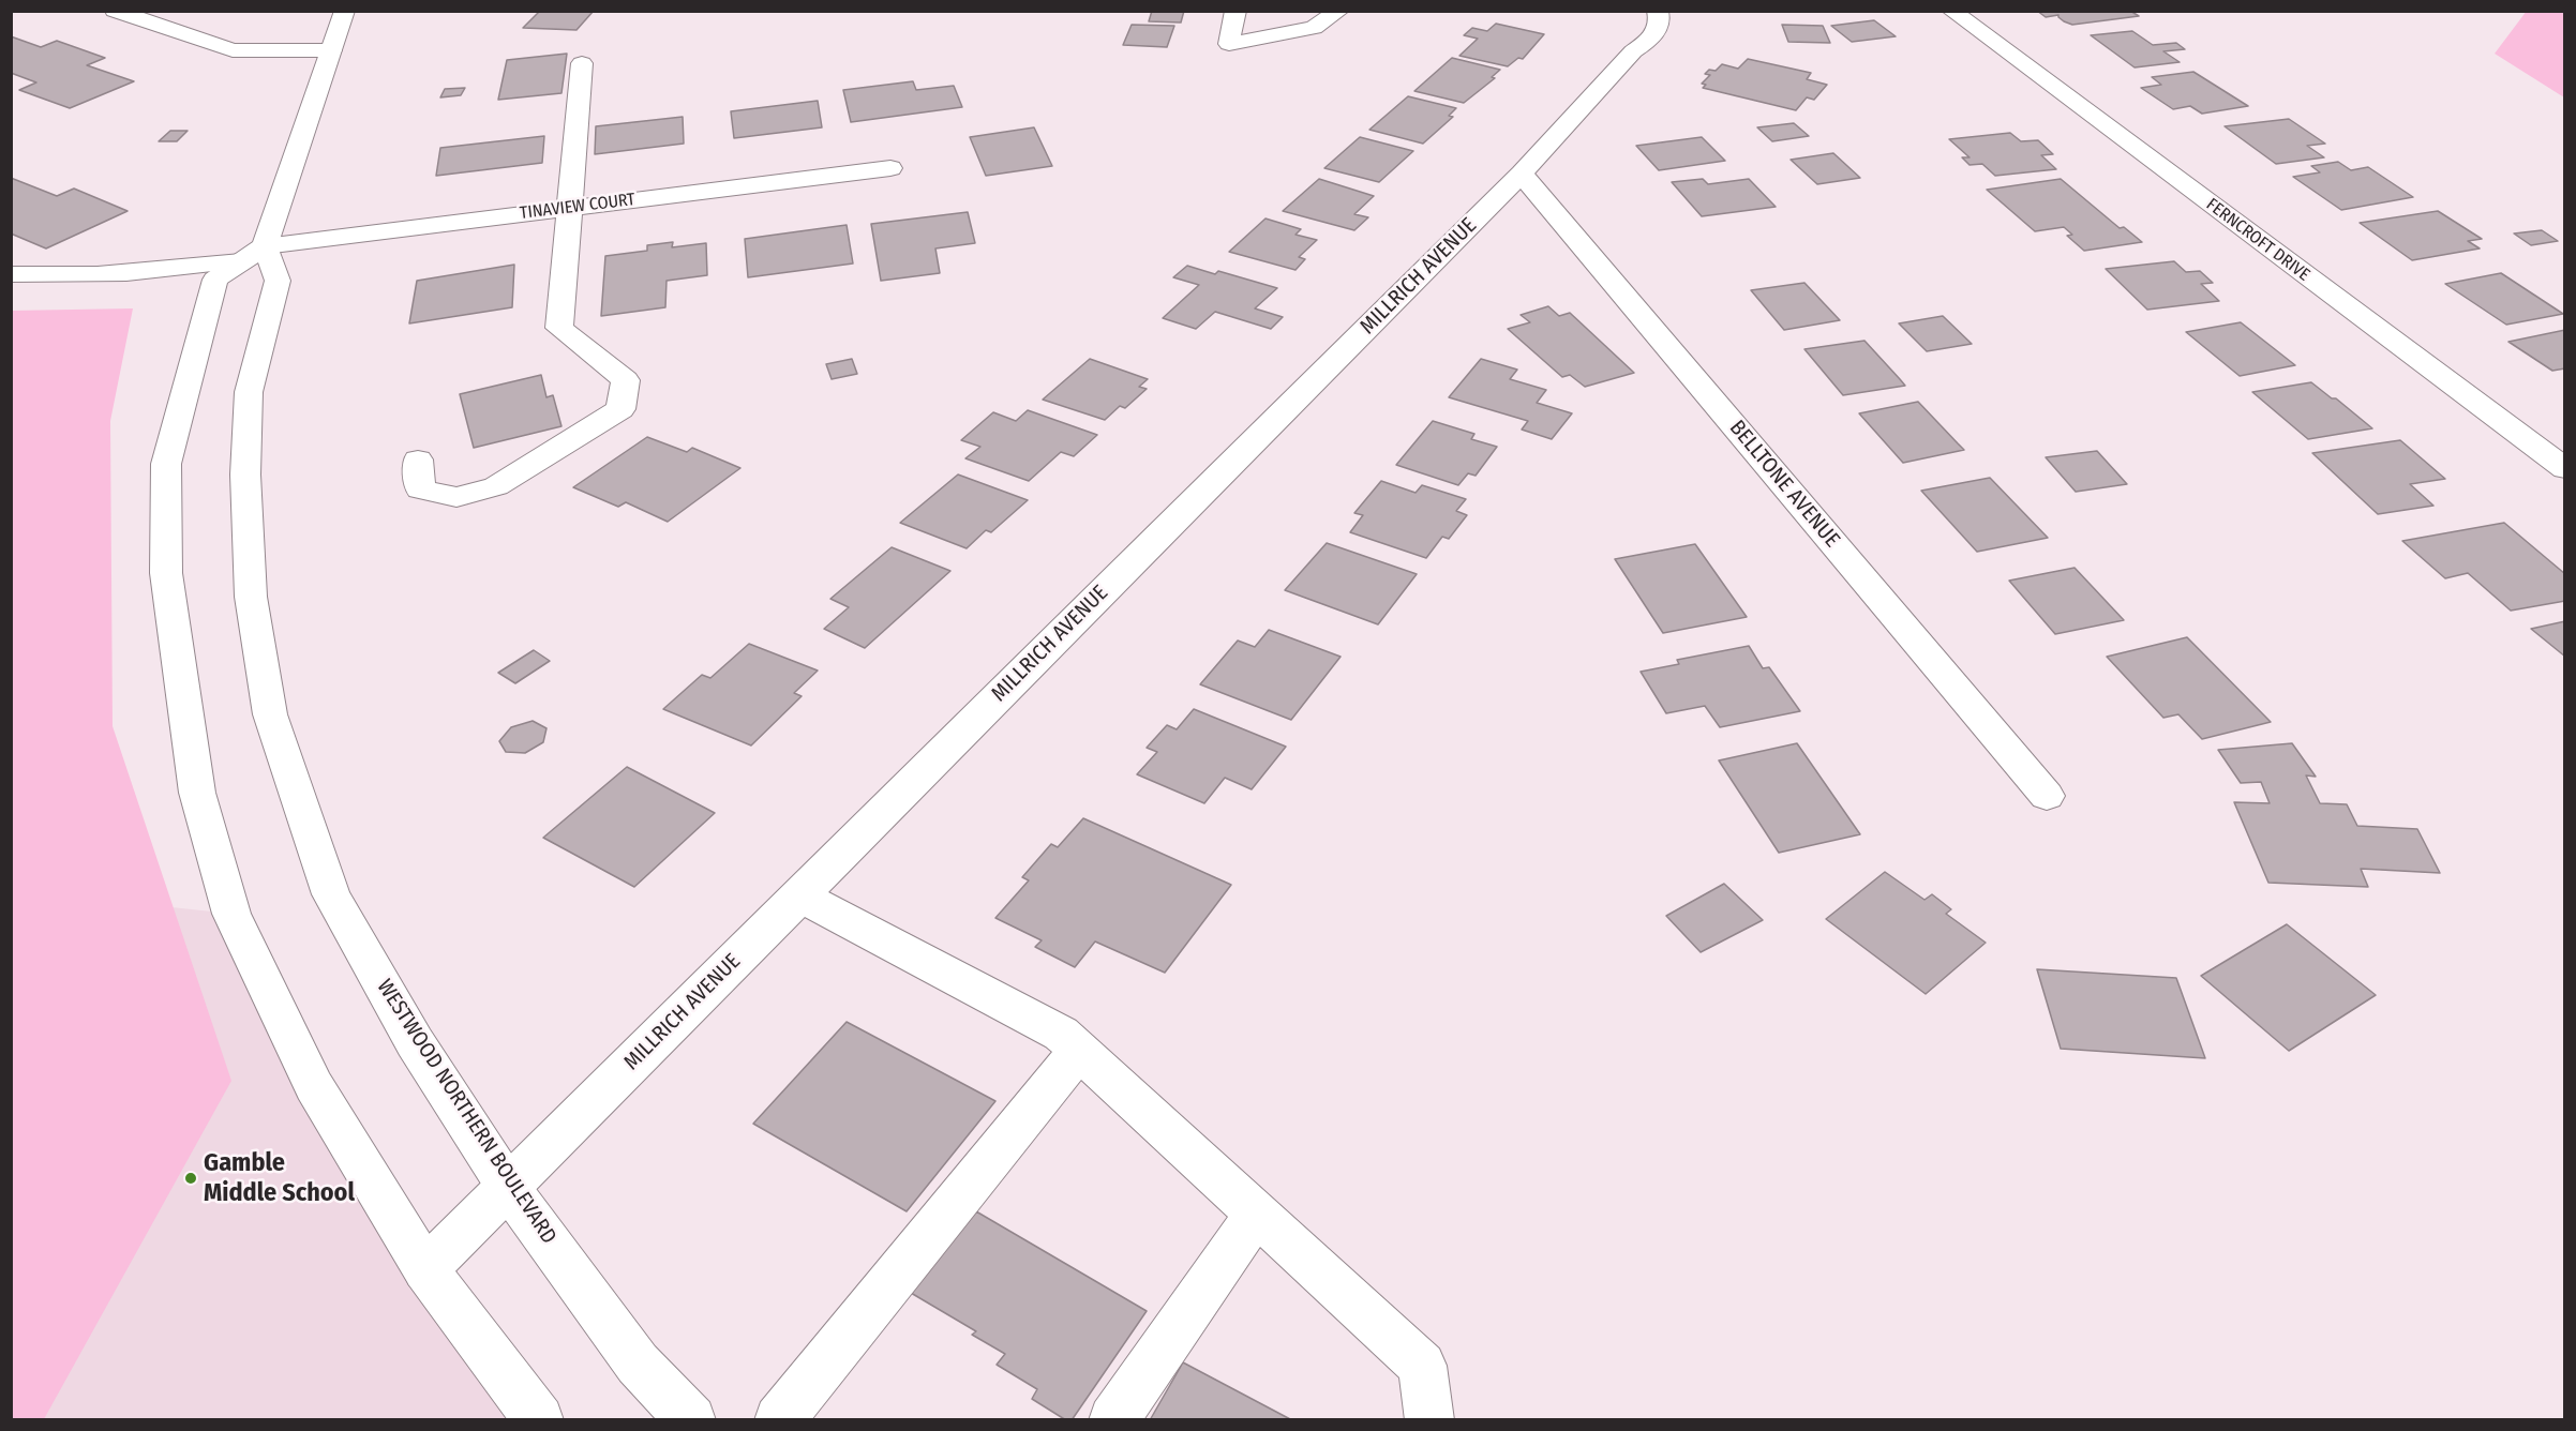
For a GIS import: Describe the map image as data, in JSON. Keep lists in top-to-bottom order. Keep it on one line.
{"streets":{"street":["TINAVIEW COURT","FERNCROFT DRIVE","MILLRICH AVENUE","BELLTONE AVENUE","WESTWOOD NORTHERN BOULEVARD"]},"crossings":[["TINAVIEW COURT","WESTWOOD NORTHERN BOULEVARD"],["MILLRICH AVENUE","BELLTONE AVENUE"],["MILLRICH AVENUE","WESTWOOD NORTHERN BOULEVARD"]],"places":["Gamble Middle School"]}
